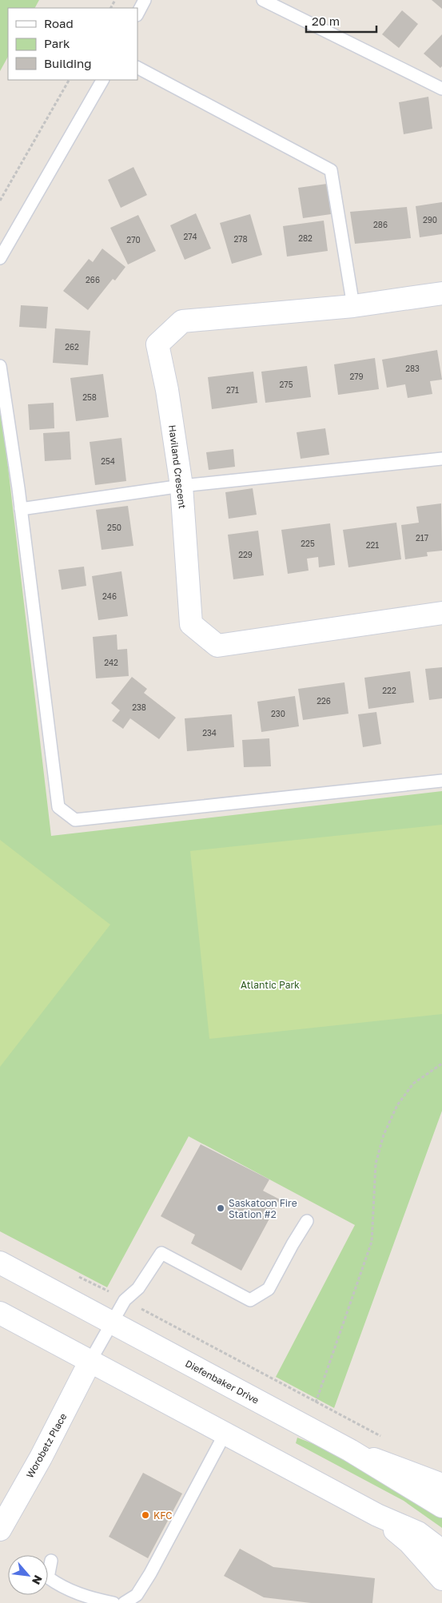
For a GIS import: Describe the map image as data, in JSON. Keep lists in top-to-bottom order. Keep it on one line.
{"streets":{"street":["Haviland Crescent","Diefenbaker Drive","Worobetz Place"]},"parks":["Atlantic Park"],"places":["Saskatoon Fire Station #2","KFC"],"house_numbers":["290","286","274","282","278","270","266","262","283","279","275","271","258","254","250","217","225","221","229","246","242","222","226","238","230","234"],"legend":["Road","Park","Building"],"scale_bar":"20 m","north":"bottom right"}
